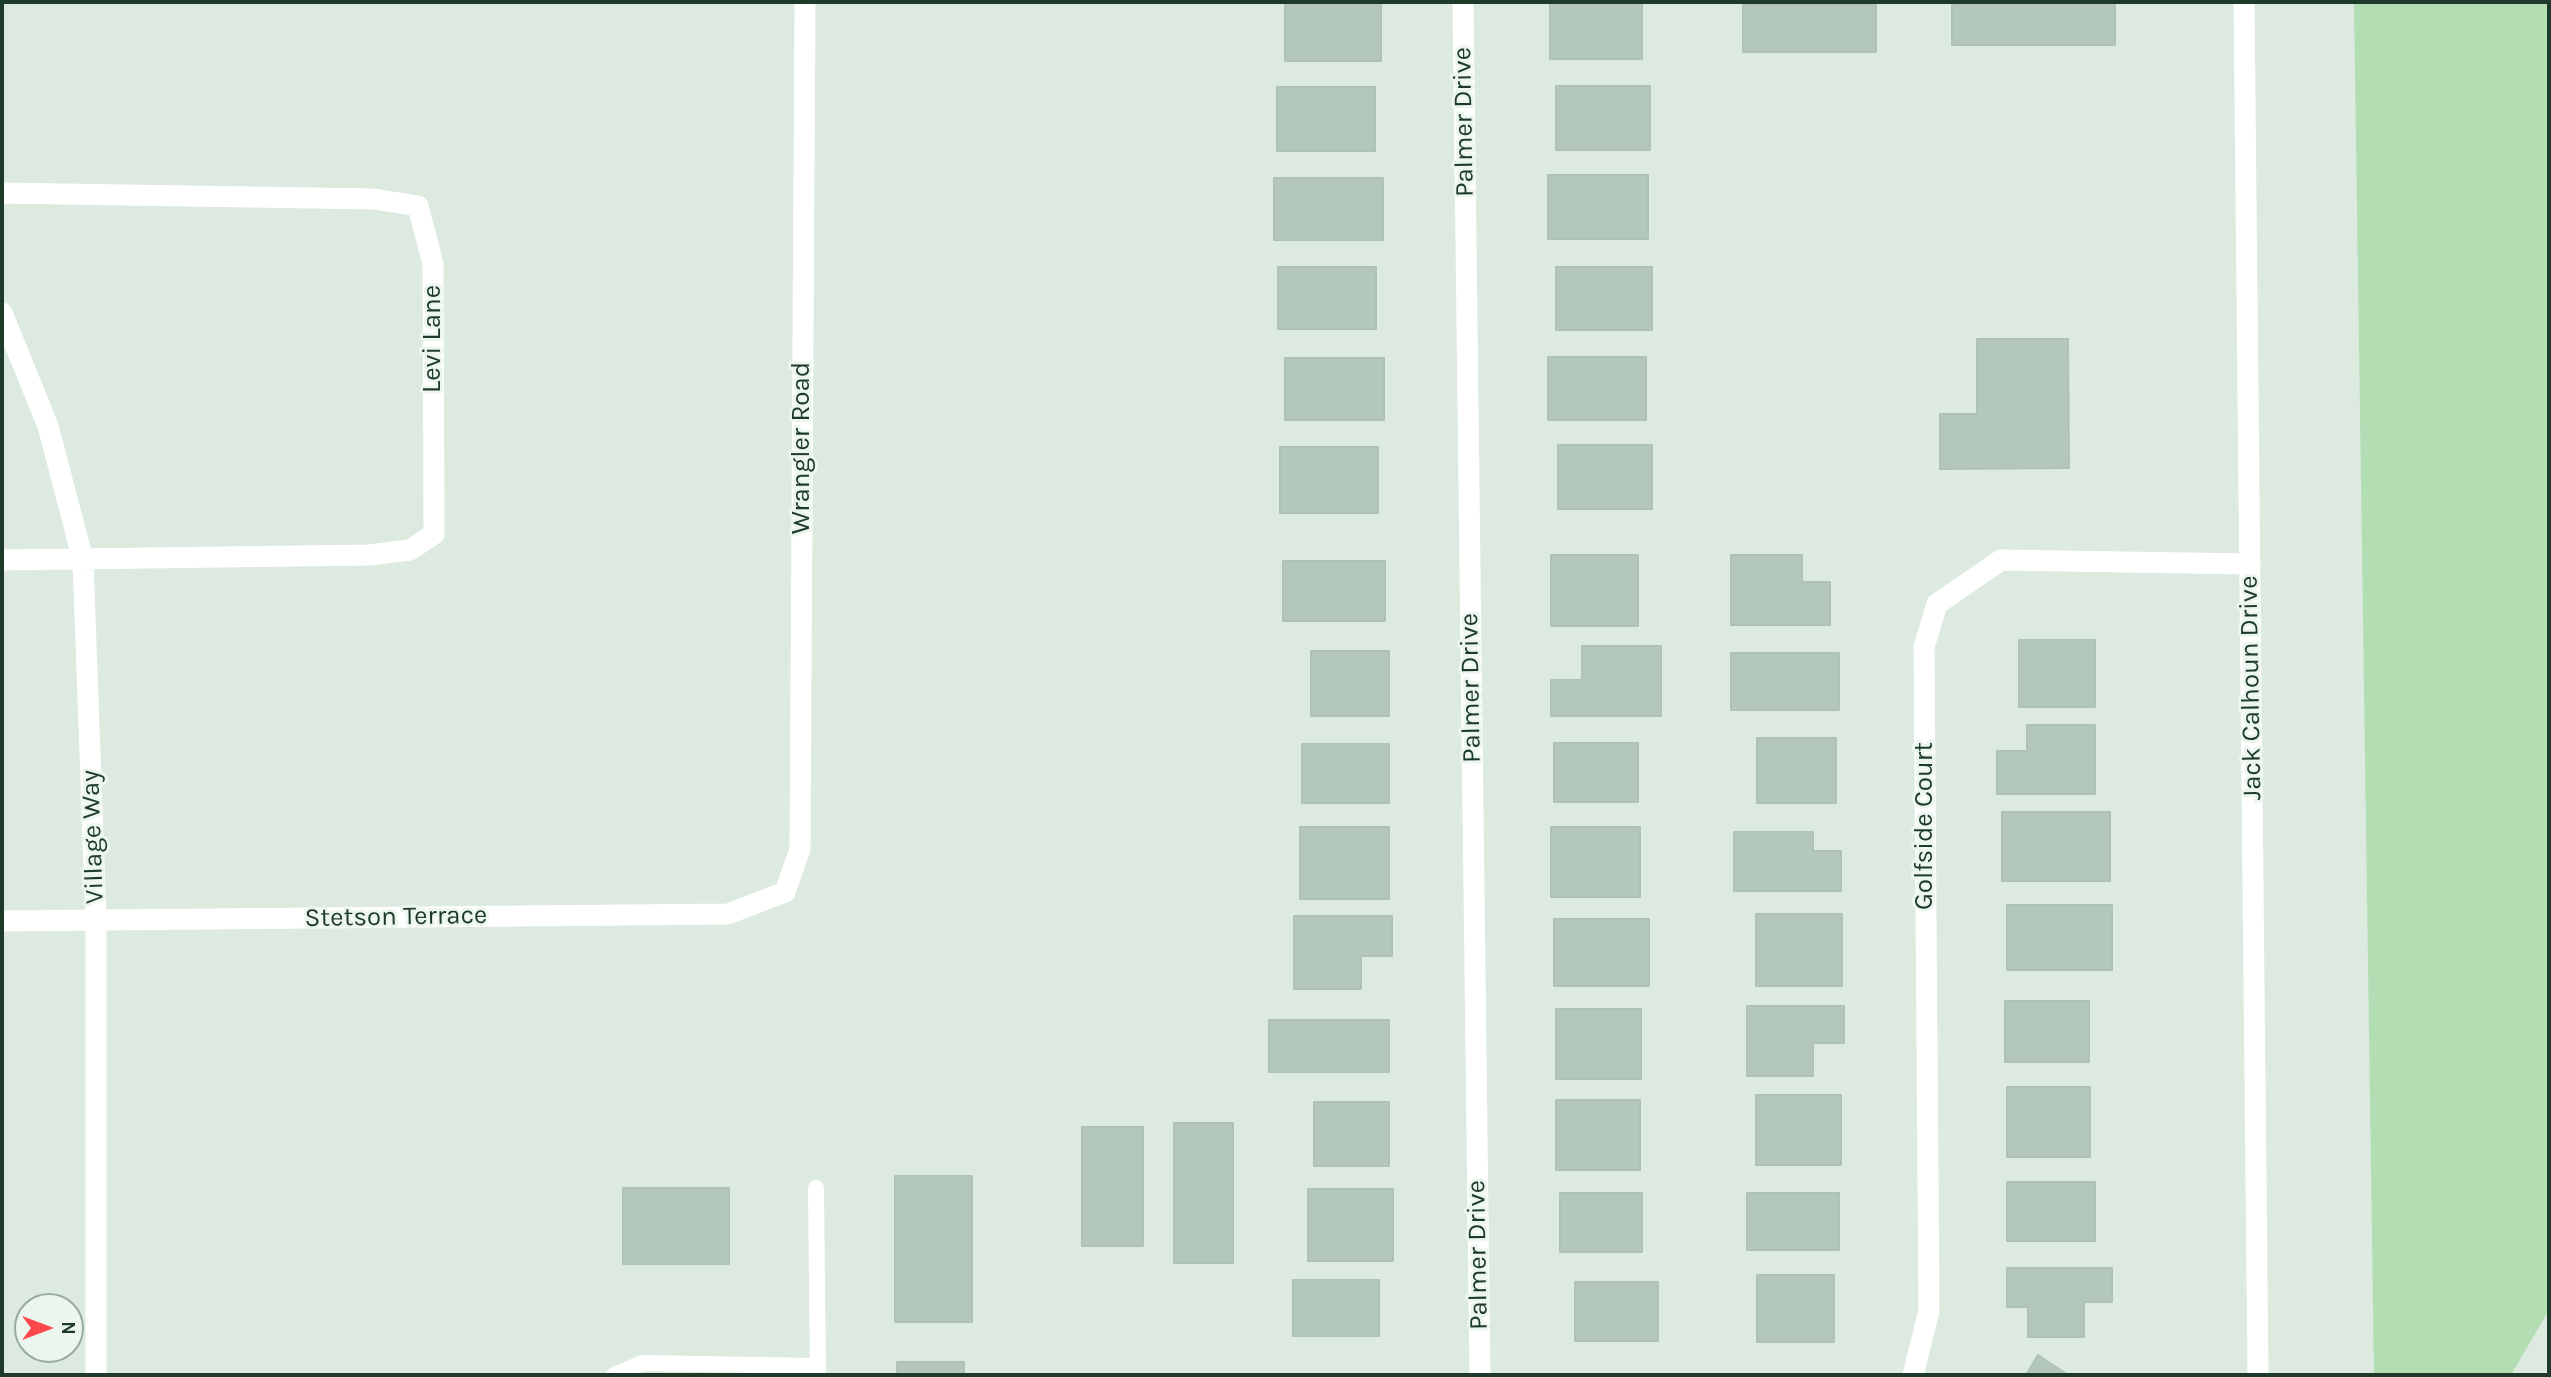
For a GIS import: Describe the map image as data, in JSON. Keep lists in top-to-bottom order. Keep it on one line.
{"streets":{"street":["Palmer Drive","Levi Lane","Wrangler Road","Jack Calhoun Drive","Golfside Court","Village Way","Stetson Terrace"]},"crossings":[["Levi Lane","Village Way"],["Wrangler Road","Stetson Terrace"],["Jack Calhoun Drive","Golfside Court"],["Village Way","Stetson Terrace"]],"north":"right"}
